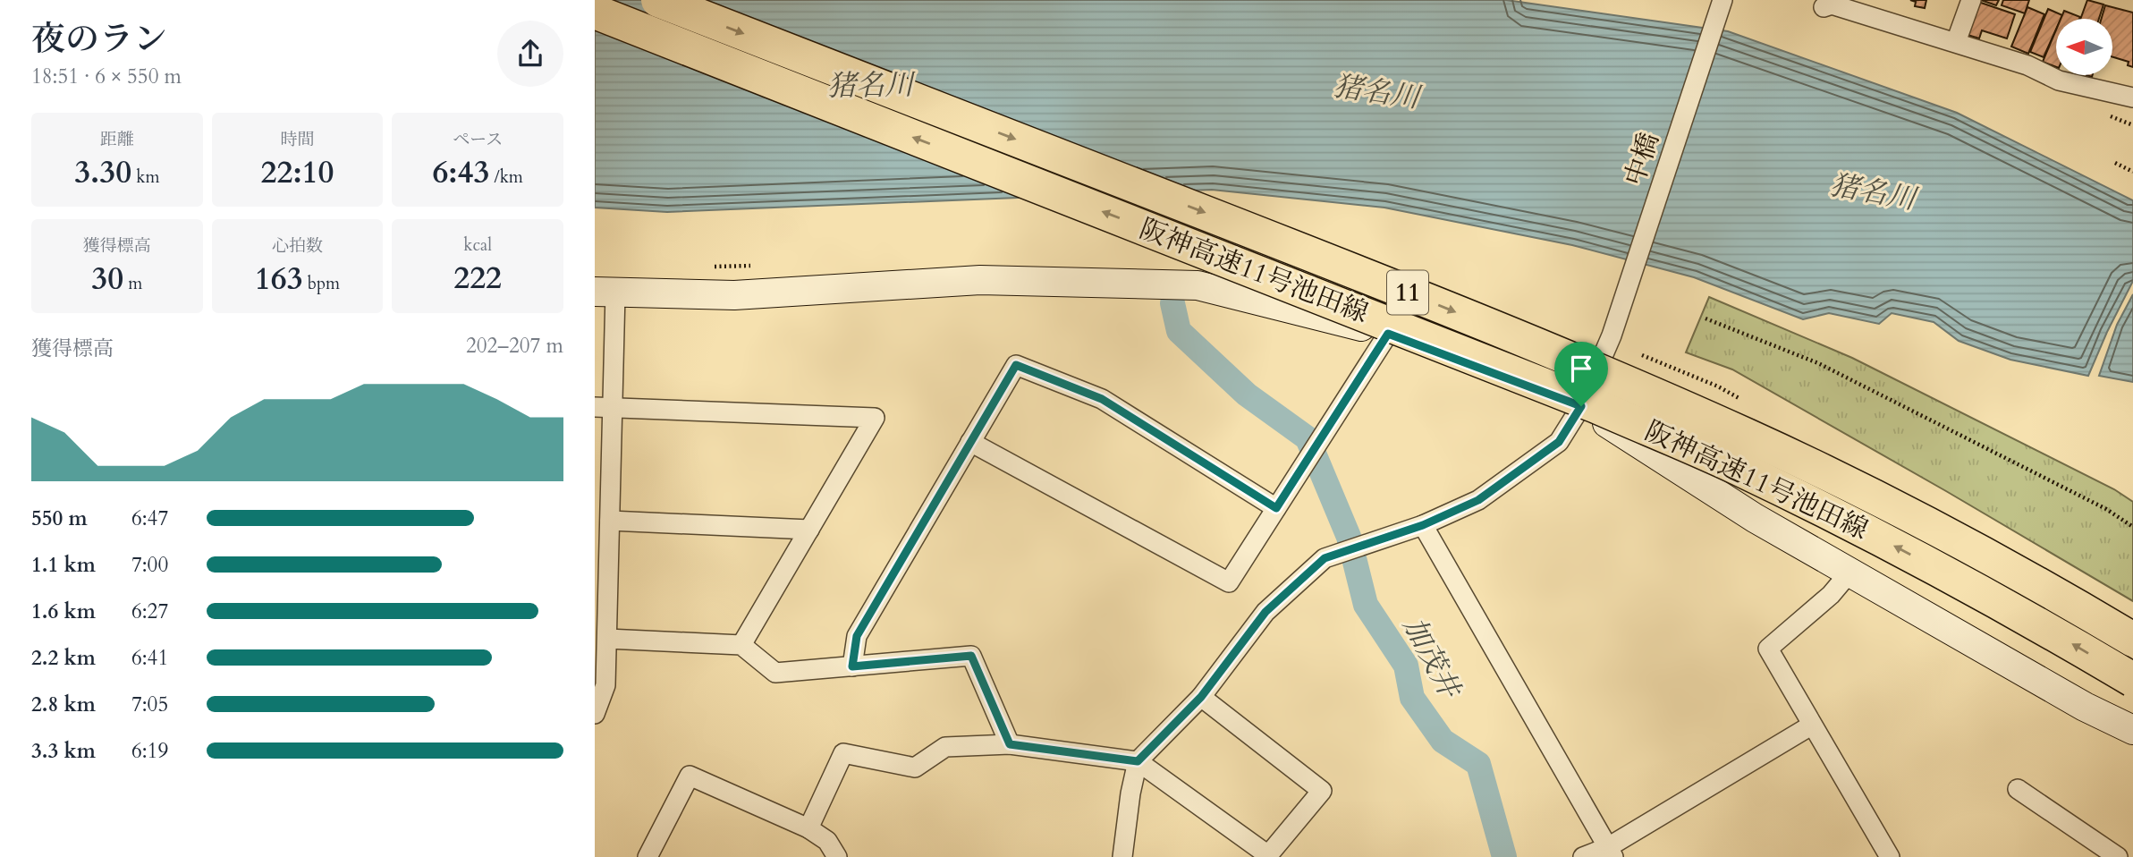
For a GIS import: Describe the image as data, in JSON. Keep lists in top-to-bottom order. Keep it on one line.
{"streets":{"highway":["阪神高速11号池田線","11"],"street":["中橋"]},"water":["猪名川","加茂井"],"north":"left","page":{"heading":["夜のラン","18:51 · 6 × 550 m"],"stats":[["距離","3.30 km"],["時間","22:10"],["ペース","6:43 /km"],["獲得標高","30 m"],["心拍数","163 bpm"],["kcal","222"]],"chart":["獲得標高","202–207 m"],"list":[{"name":"550 m","note":"6:47"},{"name":"1.1 km","note":"7:00"},{"name":"1.6 km","note":"6:27"},{"name":"2.2 km","note":"6:41"},{"name":"2.8 km","note":"7:05"},{"name":"3.3 km","note":"6:19"}]}}
